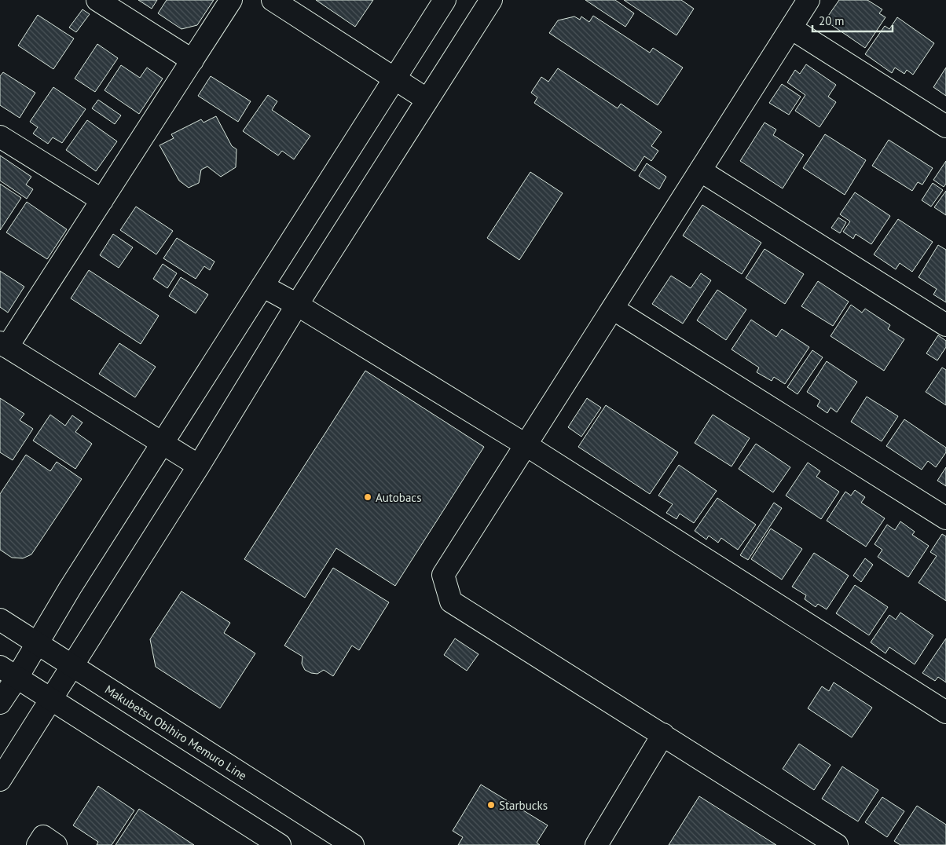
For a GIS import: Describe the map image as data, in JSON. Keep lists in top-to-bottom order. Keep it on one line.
{"streets":{"street":["Makubetsu Obihiro Memuro Line"]},"places":["Autobacs","Starbucks"],"scale_bar":"20 m"}
